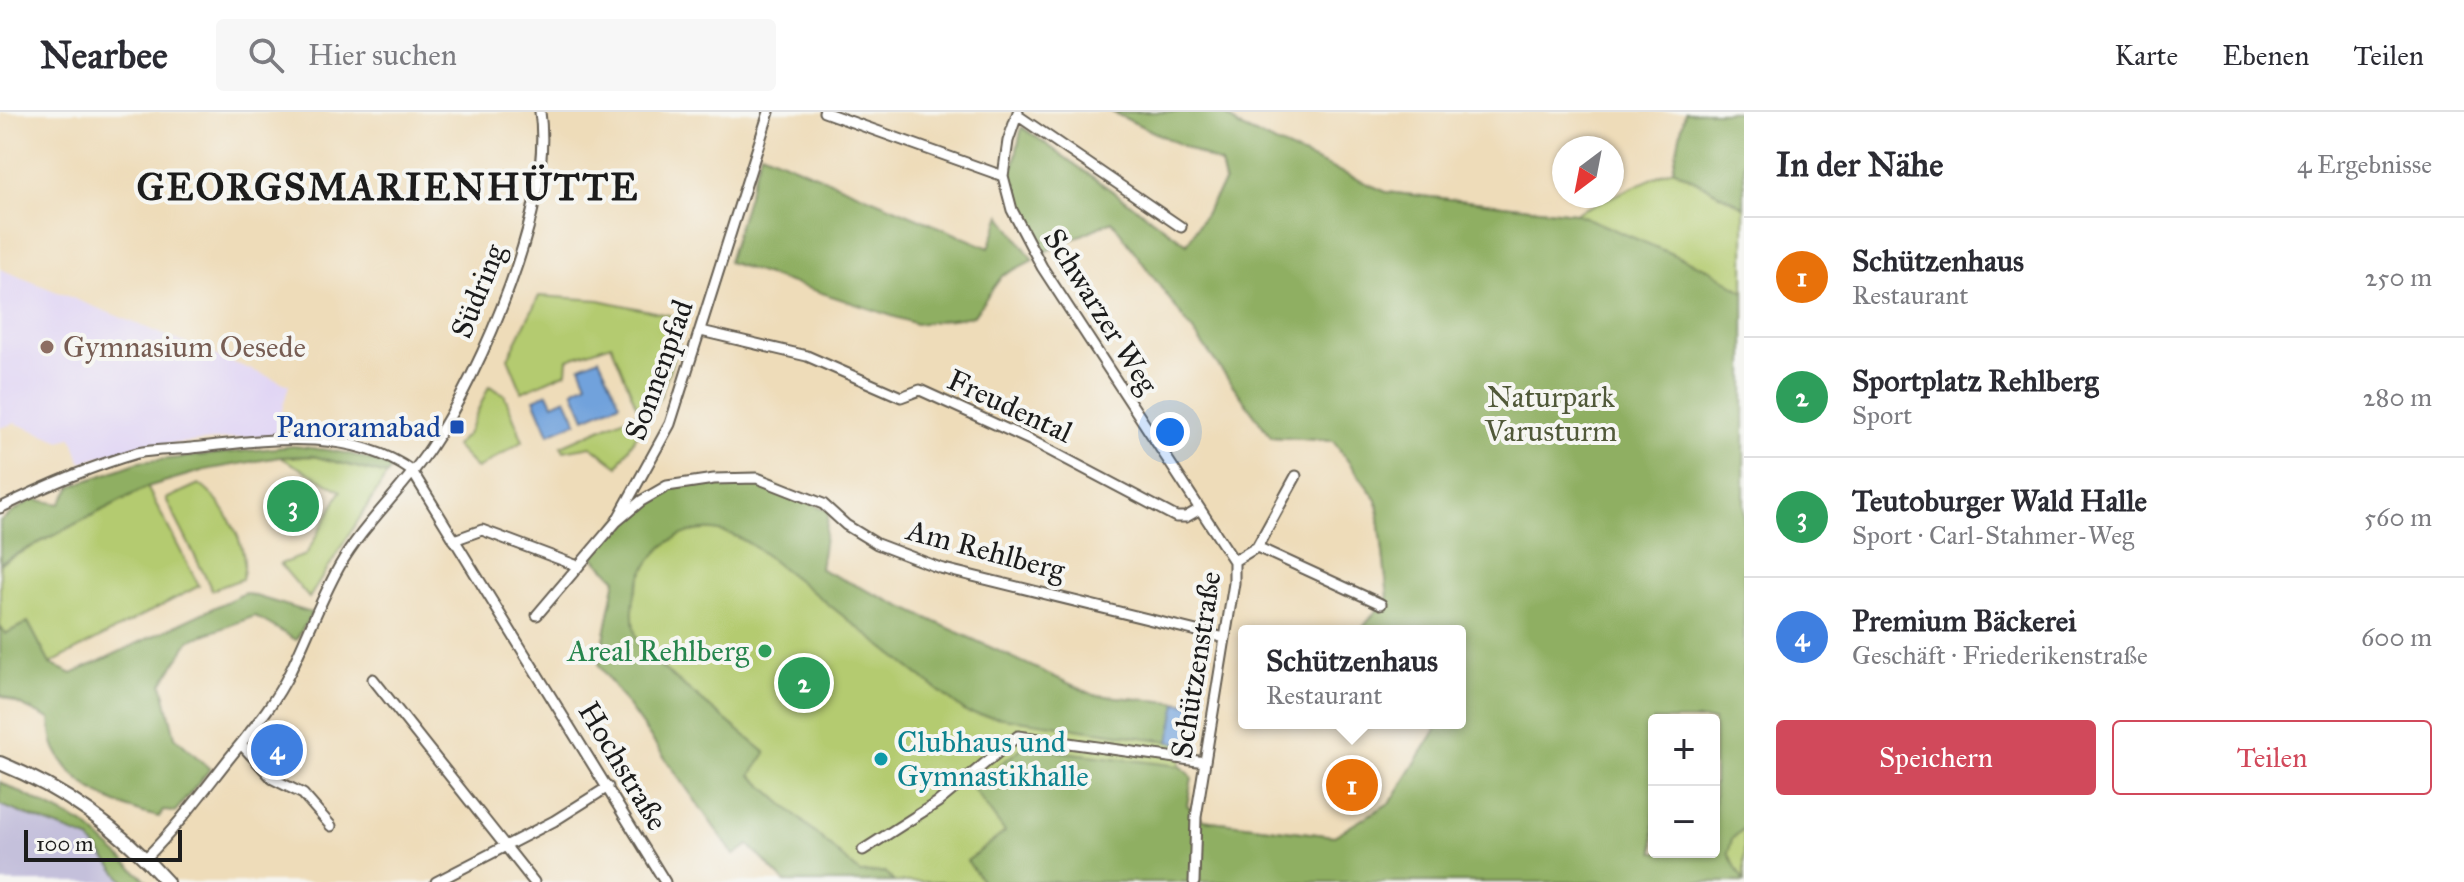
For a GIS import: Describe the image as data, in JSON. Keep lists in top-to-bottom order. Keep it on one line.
{"streets":{"street":["Südring","Schwarzer Weg","Sonnenpfad","Freudental","Am Rehlberg","Schützenstraße","Hochstraße"]},"crossings":[["Südring","Hochstraße"],["Schwarzer Weg","Freudental"],["Schwarzer Weg","Schützenstraße"],["Sonnenpfad","Freudental"],["Sonnenpfad","Am Rehlberg"],["Am Rehlberg","Schützenstraße"]],"districts":["GEORGSMARIENHÜTTE"],"parks":["Naturpark Varusturm"],"places":{"other":["Gymnasium Oesede","Areal Rehlberg","Clubhaus und Gymnastikhalle"],"transit":["Panoramabad"]},"scale_bar":"100 m","north":"bottom left","page":{"header":"Nearbee","search":"Hier suchen","nav":["Karte","Ebenen","Teilen"],"heading":["In der Nähe","4 Ergebnisse"],"list":[{"mark":"1","name":"Schützenhaus","note":"Restaurant","value":"250 m"},{"mark":"2","name":"Sportplatz Rehlberg","note":"Sport","value":"280 m"},{"mark":"3","name":"Teutoburger Wald Halle","note":"Sport · Carl-Stahmer-Weg","value":"560 m"},{"mark":"4","name":"Premium Bäckerei","note":"Geschäft · Friederikenstraße","value":"600 m"}],"pins":["3","2","4","1"],"popup":["Schützenhaus","Restaurant"],"buttons":["Speichern","Teilen"],"map_buttons":["+","−"],"scale":"100 m"}}
